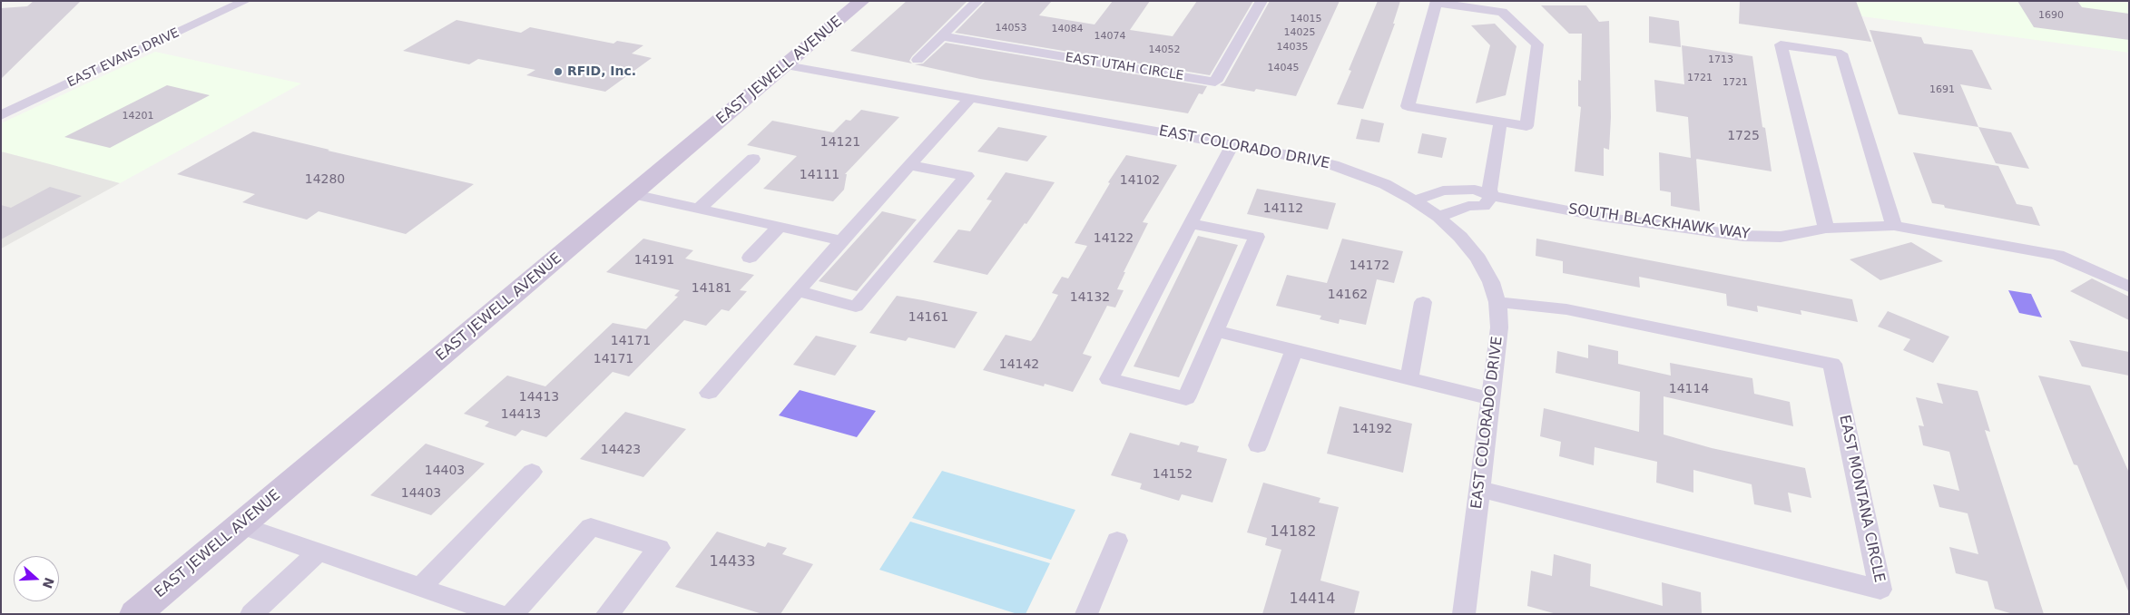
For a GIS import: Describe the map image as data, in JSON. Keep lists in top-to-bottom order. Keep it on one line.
{"streets":{"street":["EAST EVANS DRIVE","EAST UTAH CIRCLE","EAST JEWELL AVENUE","EAST COLORADO DRIVE","SOUTH BLACKHAWK WAY","EAST MONTANA CIRCLE"]},"crossings":[["EAST JEWELL AVENUE","EAST COLORADO DRIVE"],["EAST COLORADO DRIVE","SOUTH BLACKHAWK WAY"],["EAST COLORADO DRIVE","EAST MONTANA CIRCLE"]],"places":["RFID, Inc."],"house_numbers":["1690","14015","14053","14084","14025","14074","14035","14052","1713","14045","1721","1721","1691","14201","1725","14121","14111","14280","14102","14112","14122","14191","14172","14181","14162","14132","14161","14171","14171","14142","14114","14413","14413","14192","14423","14403","14152","14403","14182","14433","14414"],"north":"right"}
